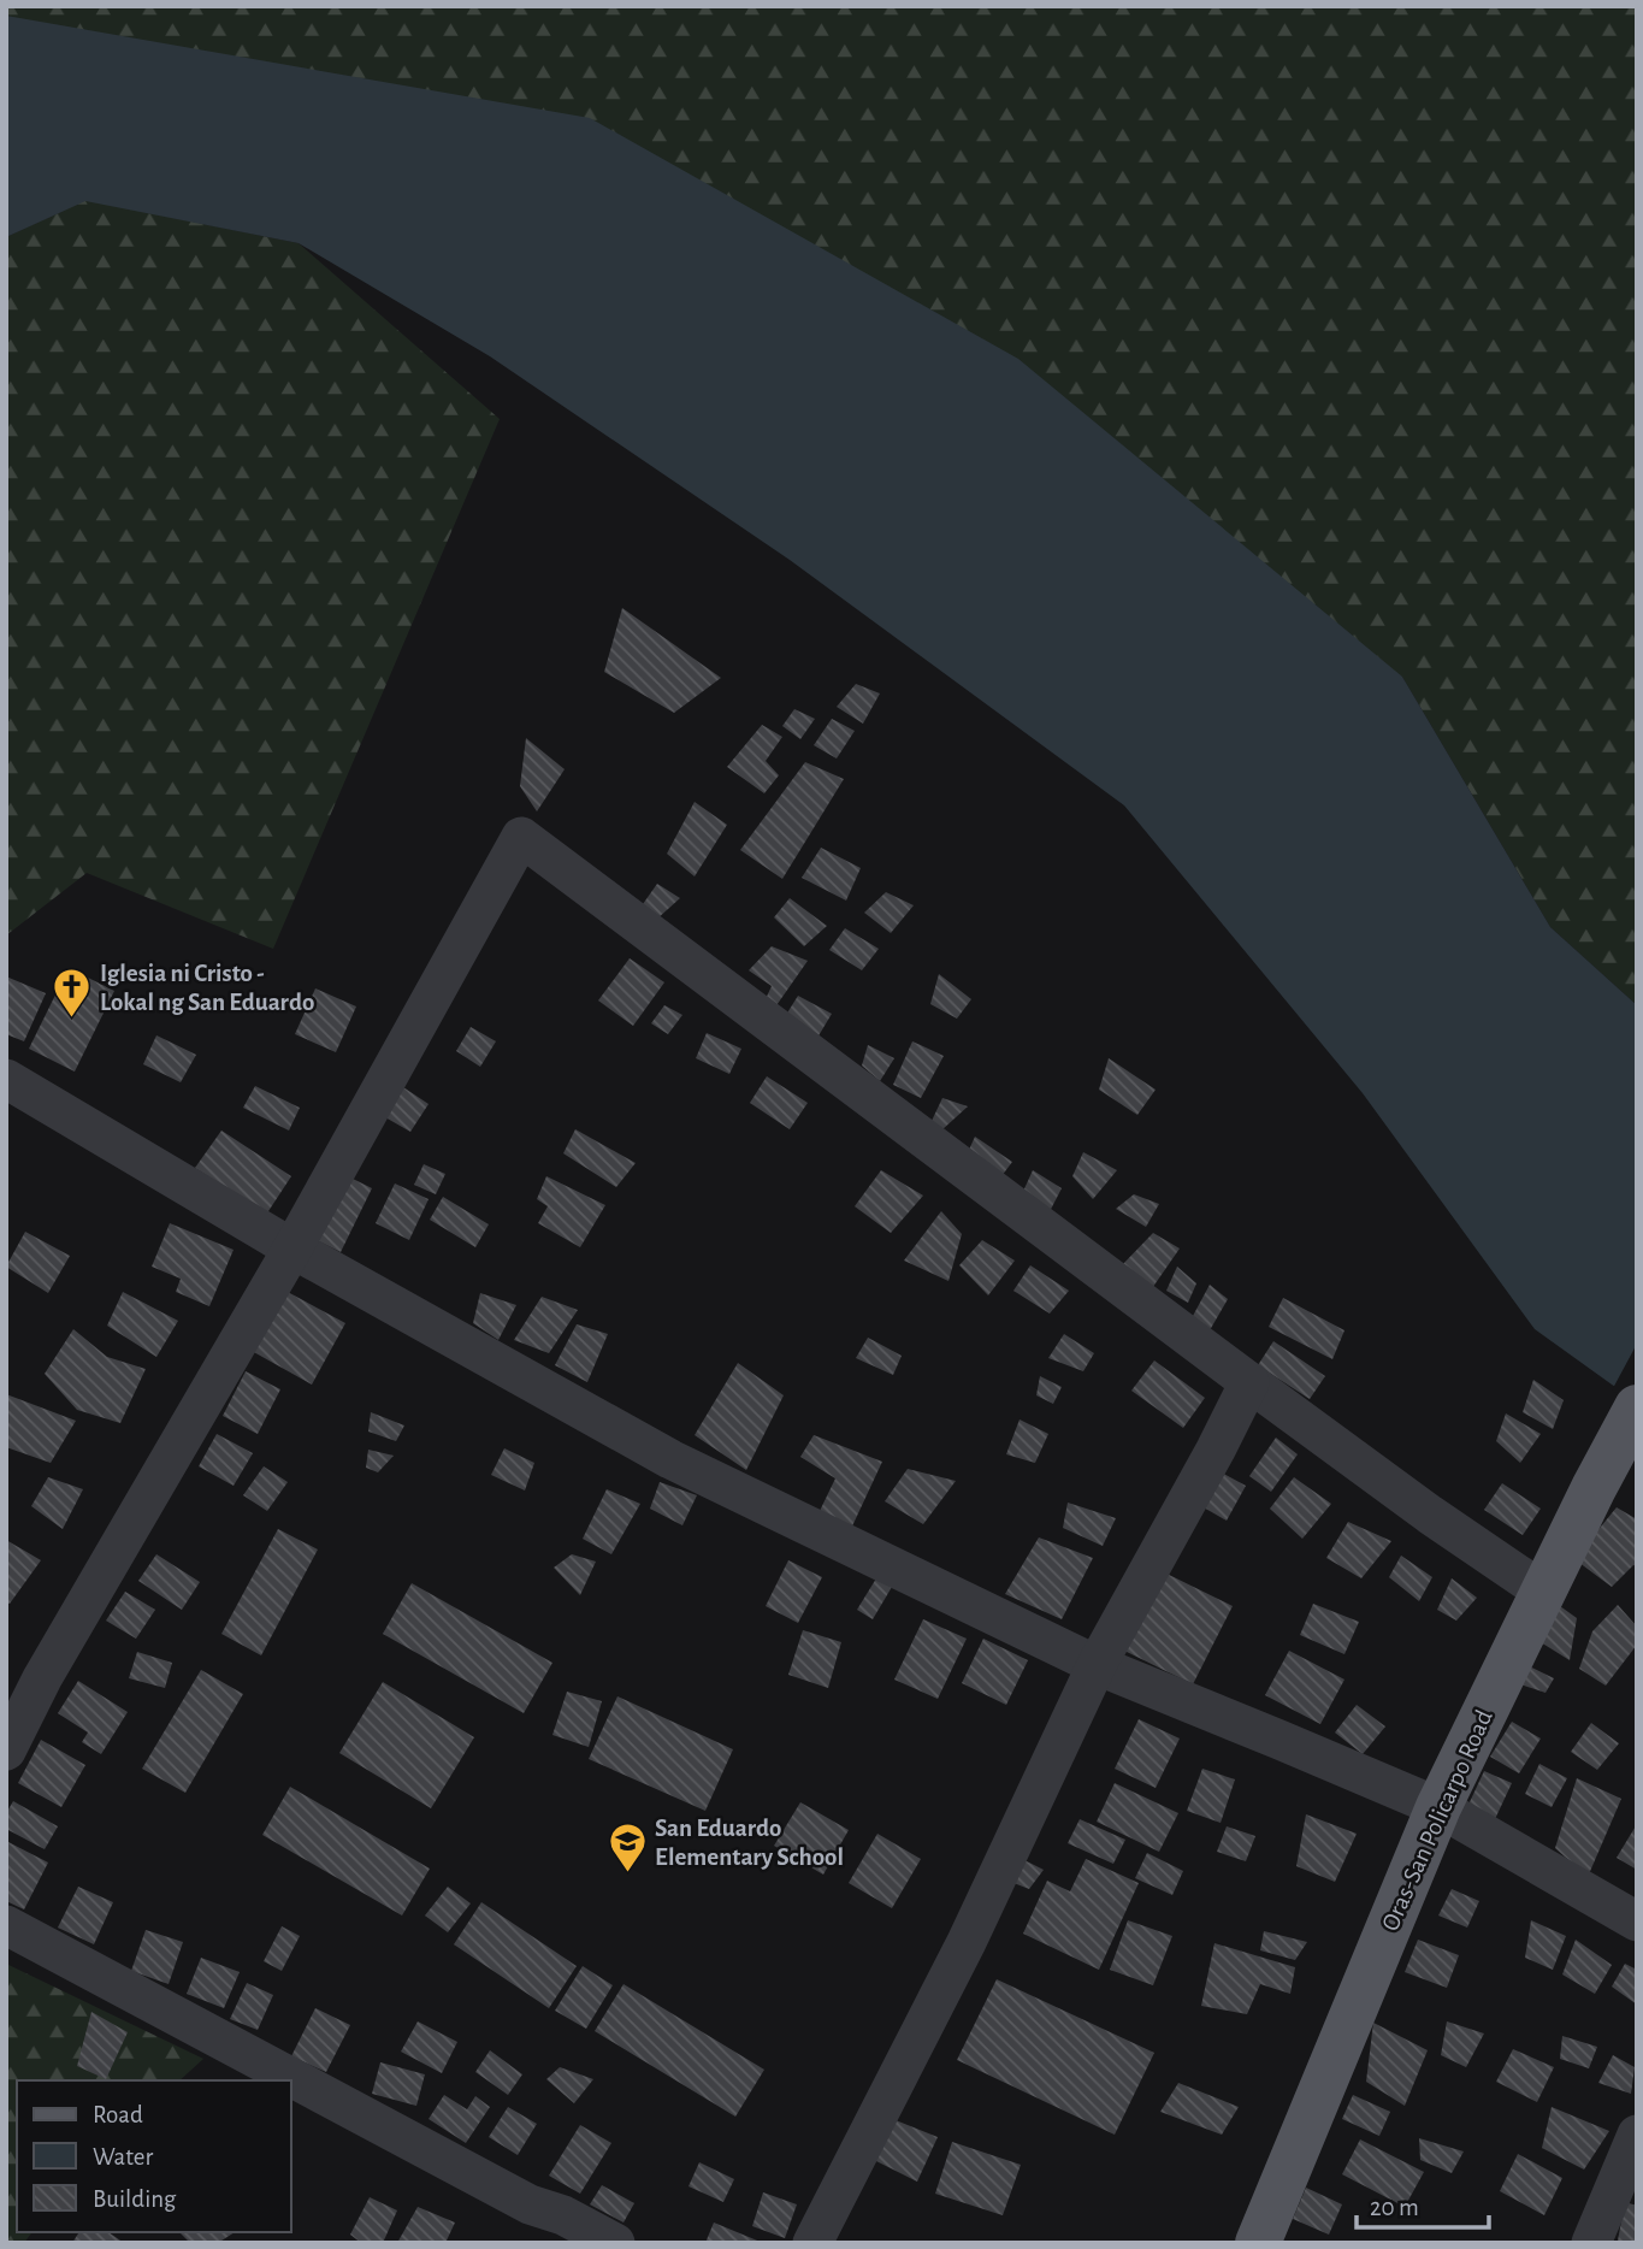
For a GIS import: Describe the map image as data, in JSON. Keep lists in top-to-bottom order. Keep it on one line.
{"streets":{"main road":["Oras-San Policarpo Road"]},"places":{"church":["Iglesia ni Cristo - Lokal ng San Eduardo"],"school or university":["San Eduardo Elementary School"]},"legend":["Road","Water","Building"],"scale_bar":"20 m"}
